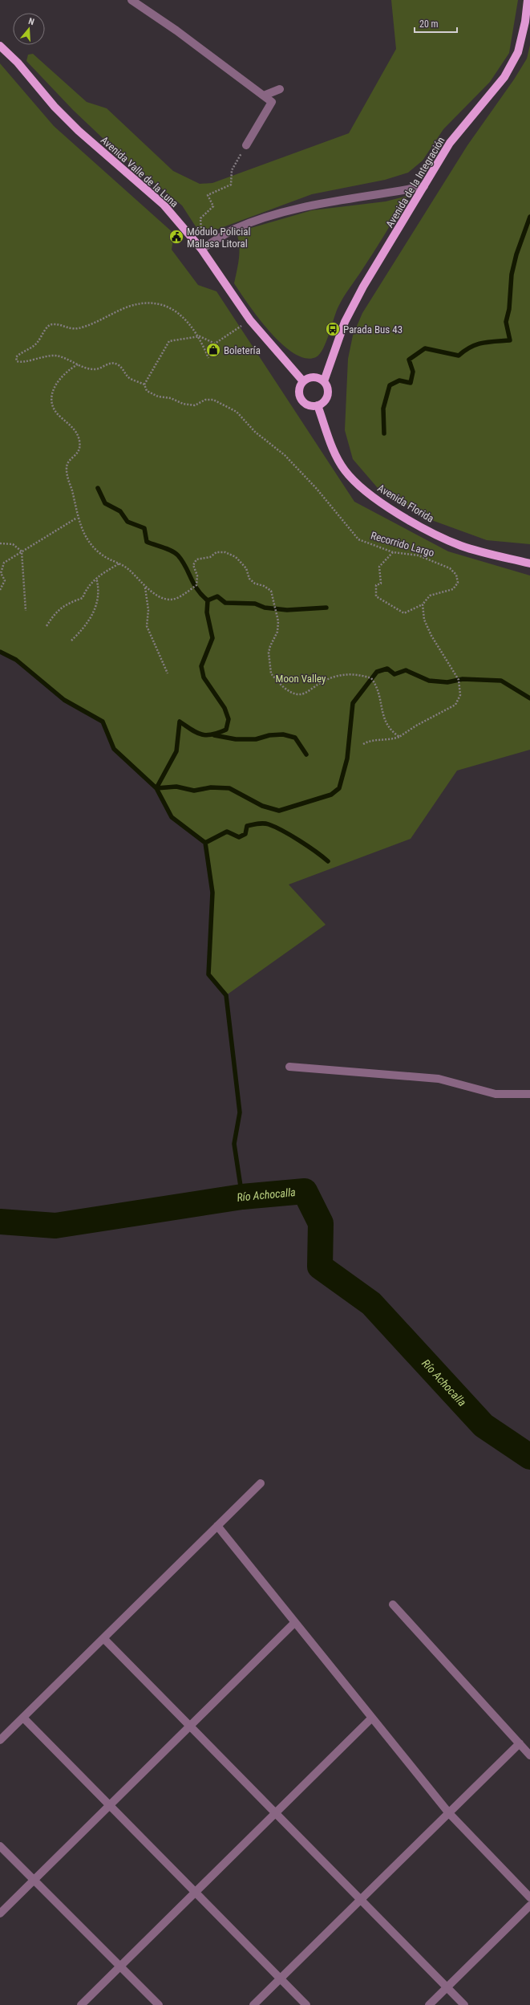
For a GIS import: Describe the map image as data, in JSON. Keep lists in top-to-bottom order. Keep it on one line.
{"streets":{"main road":["Avenida Valle de la Luna","Avenida de la Integración","Avenida Florida"],"path":["Recorrido Largo"]},"crossings":[["Avenida Valle de la Luna","Avenida de la Integración"],["Avenida Valle de la Luna","Avenida Florida"],["Avenida de la Integración","Avenida Florida"]],"water":["Río Achocalla"],"parks":["Moon Valley"],"places":{"public building":["Módulo Policial Mallasa Litoral"],"bus stop":["Parada Bus 43"],"shop":["Boletería"]},"scale_bar":"20 m","north":"top"}
